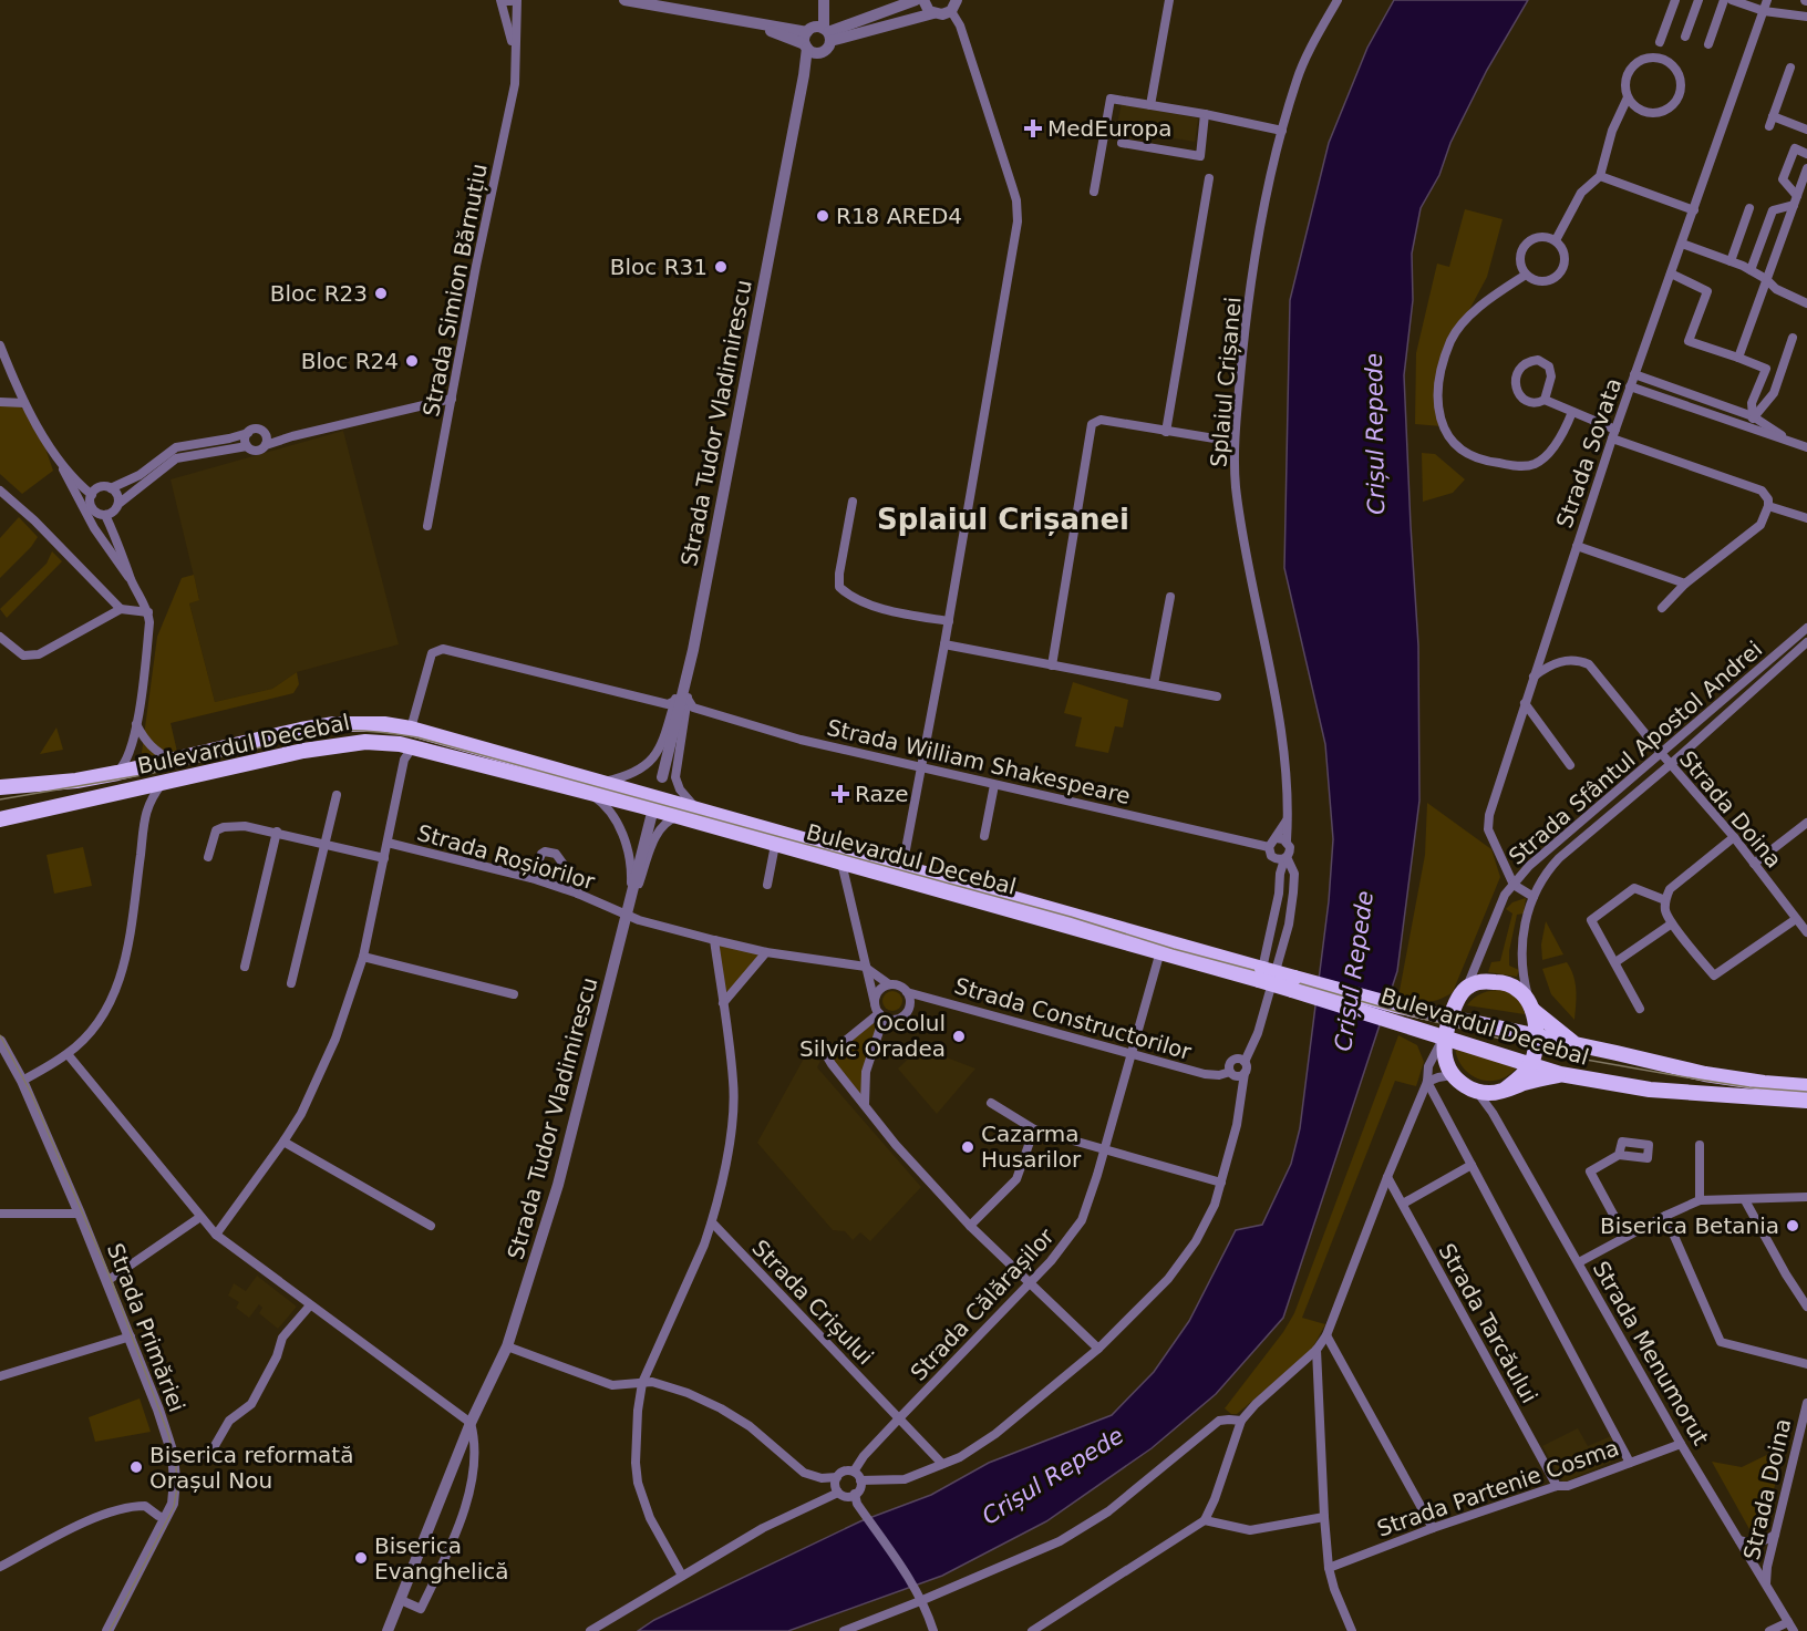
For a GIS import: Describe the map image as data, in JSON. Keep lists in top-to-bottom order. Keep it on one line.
{"streets":{"main road":["Bulevardul Decebal"],"street":["Strada Simion Bărnuțiu","Splaiul Crișanei","Strada Tudor Vladimirescu","Strada Sovata","Strada Sfântul Apostol Andrei","Strada William Shakespeare","Strada Doina","Strada Roșiorilor","Strada Constructorilor","Strada Crișului","Strada Călărașilor","Strada Tarcăului","Strada Primăriei","Strada Menumorut","Strada Partenie Cosma"]},"crossings":[["Splaiul Crișanei","Bulevardul Decebal"],["Splaiul Crișanei","Strada William Shakespeare"],["Strada Tudor Vladimirescu","Strada Roșiorilor"],["Strada Sovata","Strada Sfântul Apostol Andrei"],["Strada Sovata","Strada Doina"],["Bulevardul Decebal","Strada Călărașilor"],["Strada Sfântul Apostol Andrei","Strada Doina"],["Strada Doina","Strada Menumorut"],["Strada Constructorilor","Strada Călărașilor"],["Strada Crișului","Strada Călărașilor"],["Strada Tarcăului","Strada Partenie Cosma"],["Strada Menumorut","Strada Partenie Cosma"]],"districts":["Splaiul Crișanei"],"water":["Crișul Repede"],"places":{"health":["MedEuropa","Raze"],"other":["R18 ARED4","Bloc R31","Bloc R23","Bloc R24","Ocolul Silvic Oradea","Cazarma Husarilor","Biserica Betania","Biserica reformată Orașul Nou","Biserica Evanghelică"]}}
